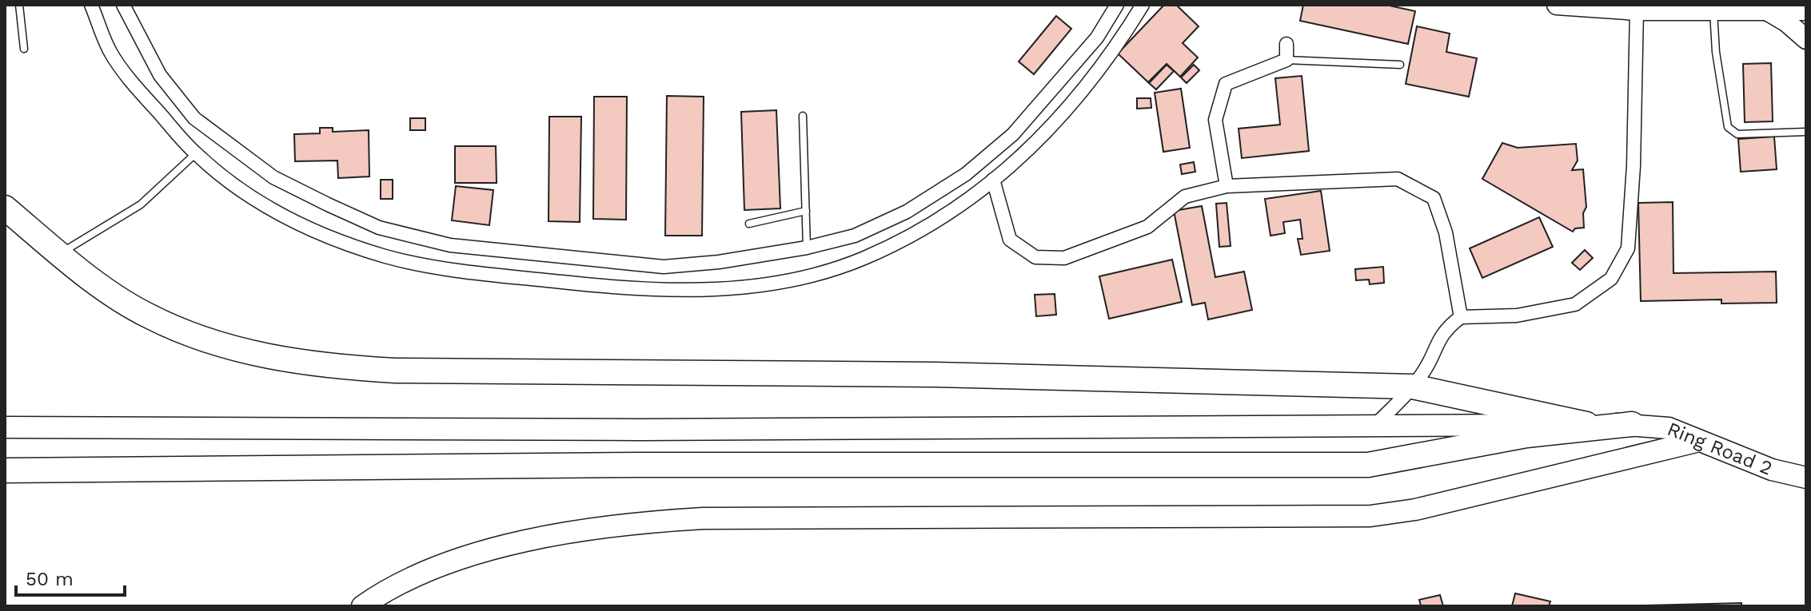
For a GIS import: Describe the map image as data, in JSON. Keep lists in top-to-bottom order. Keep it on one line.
{"streets":{"main road":["Ring Road 2"]},"scale_bar":"50 m"}
